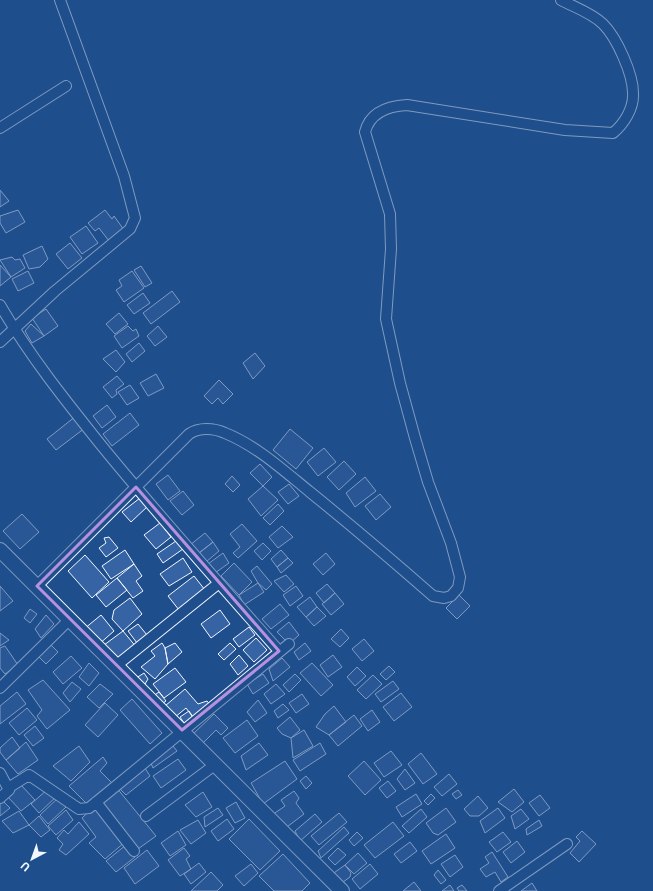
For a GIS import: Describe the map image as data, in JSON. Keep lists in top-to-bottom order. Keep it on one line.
{"north":"bottom left"}
